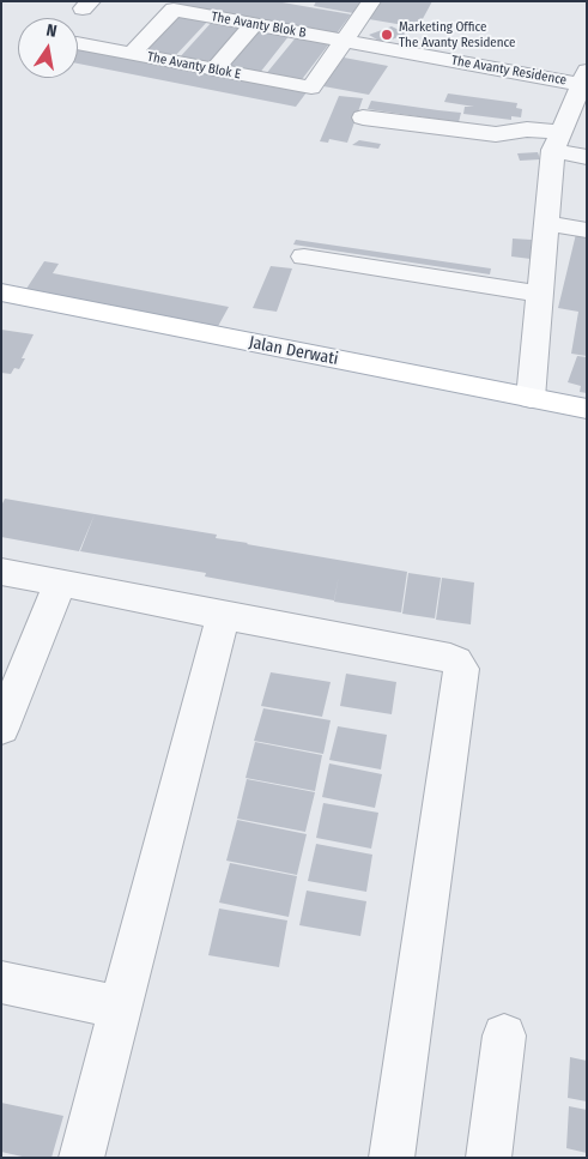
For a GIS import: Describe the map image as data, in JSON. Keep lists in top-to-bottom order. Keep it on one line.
{"streets":{"main road":["Jalan Derwati"],"street":["The Avanty Blok B","The Avanty Blok E","The Avanty Residence"]},"crossings":[["The Avanty Blok B","The Avanty Blok E"],["The Avanty Blok B","The Avanty Residence"]],"places":["Marketing Office The Avanty Residence"],"north":"top"}
